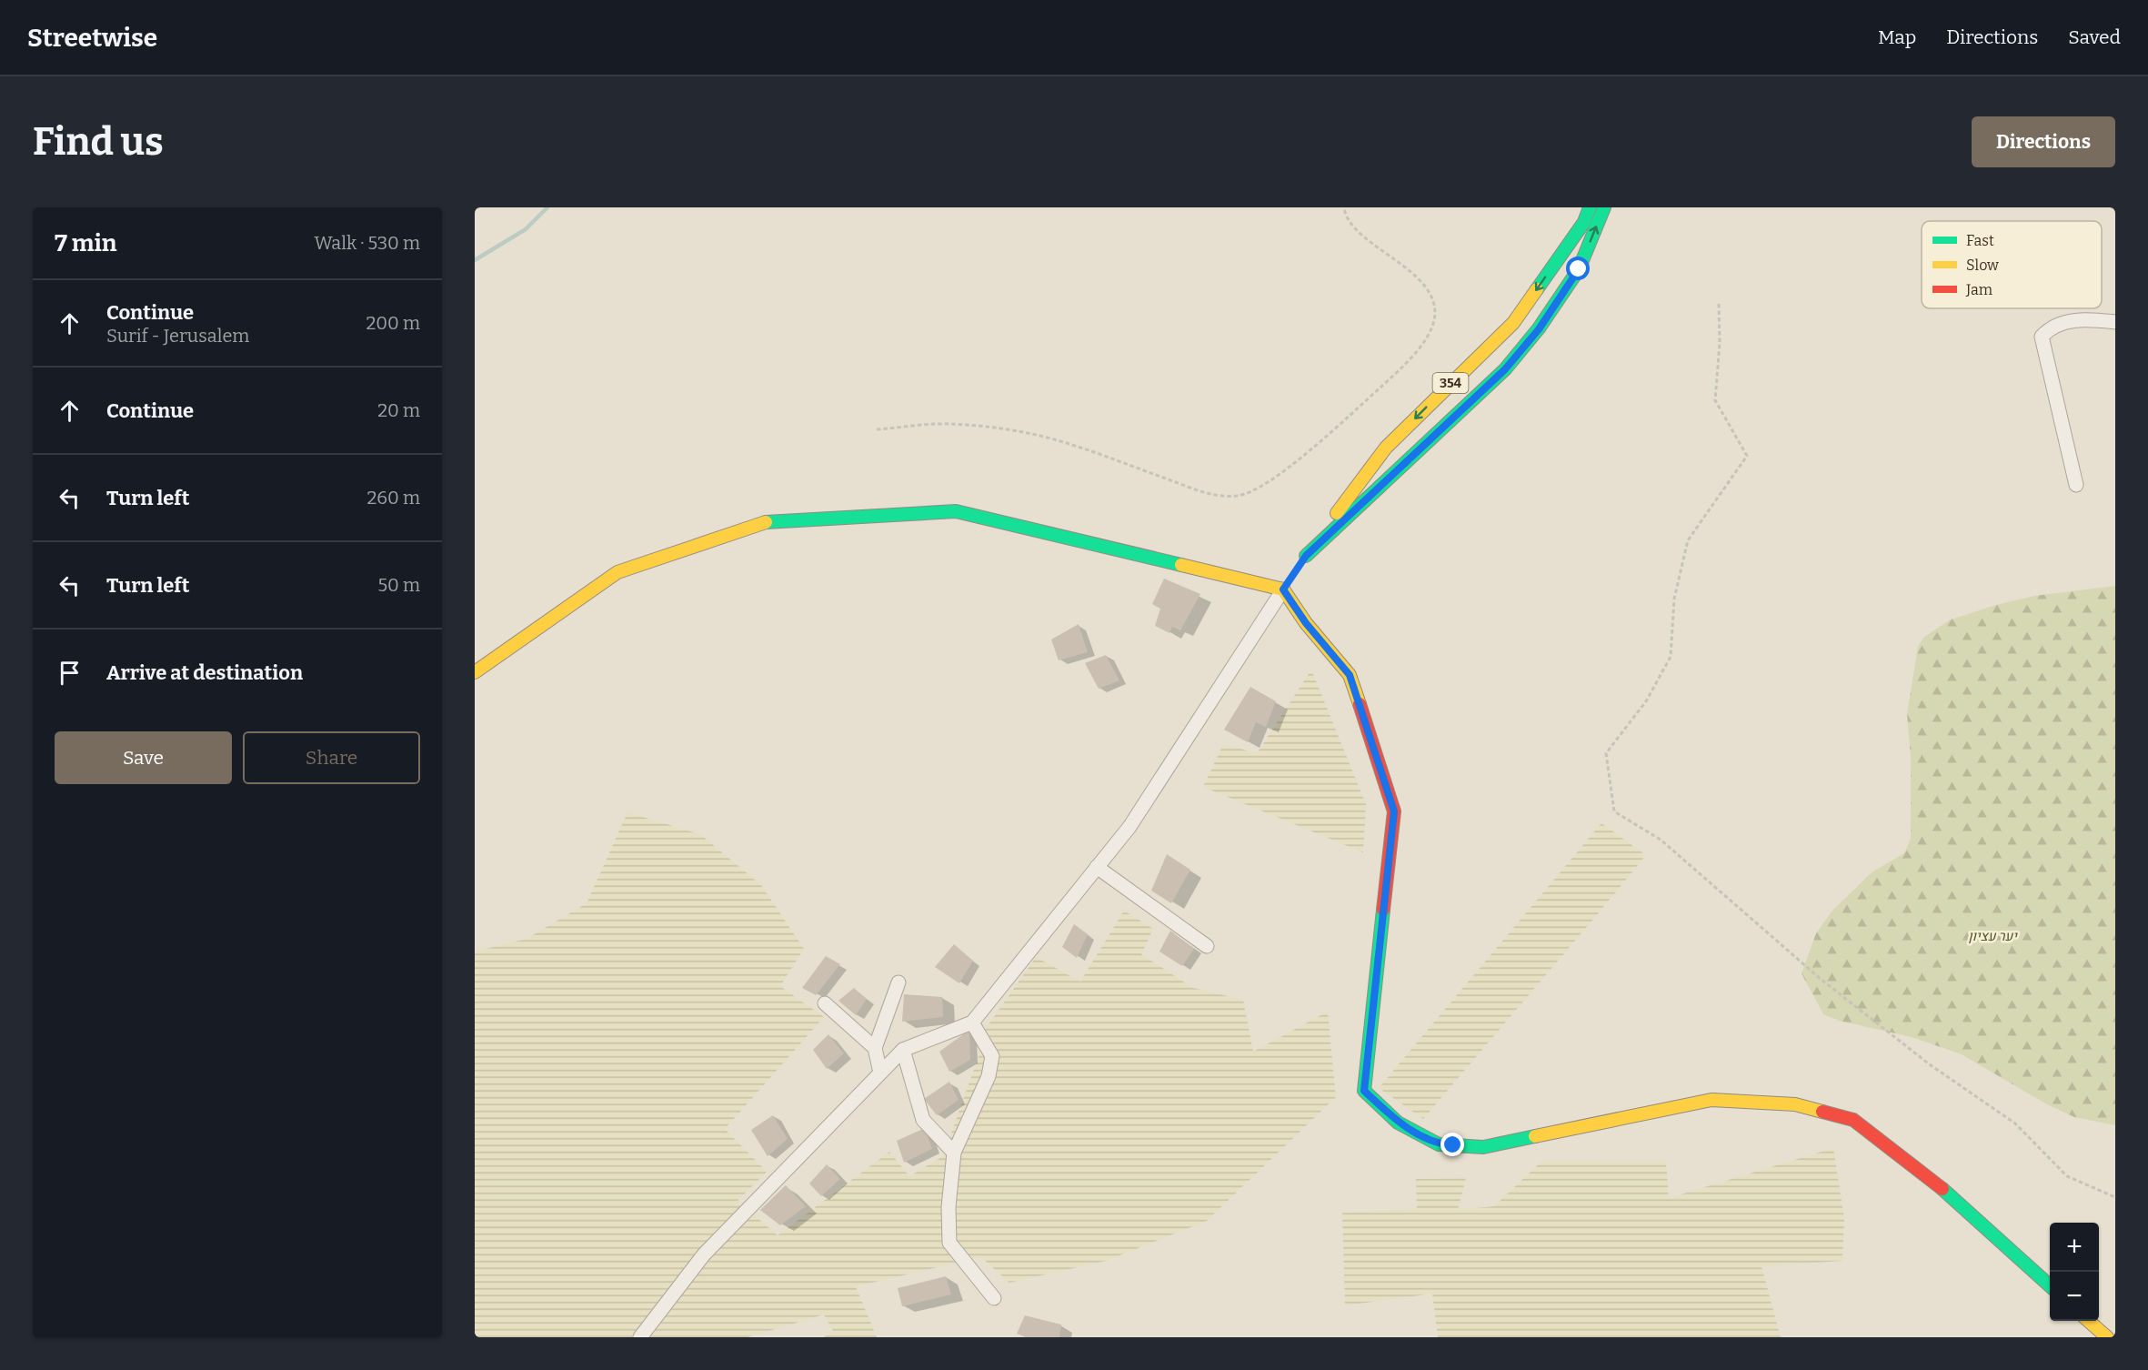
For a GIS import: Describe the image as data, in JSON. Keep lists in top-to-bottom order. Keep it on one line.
{"streets":{"main road":["354"]},"parks":["יער עציון"],"legend":["Fast","Slow","Jam"],"page":{"header":"Streetwise","nav":["Map","Directions","Saved"],"buttons":["Directions",["Save","Share"]],"title":"Find us","heading":["7 min","Walk · 530 m"],"list":[["Continue","Surif - Jerusalem","200 m"],["Continue","20 m"],["Turn left","260 m"],["Turn left","50 m"],"Arrive at destination"],"map_buttons":["+","−"]}}
